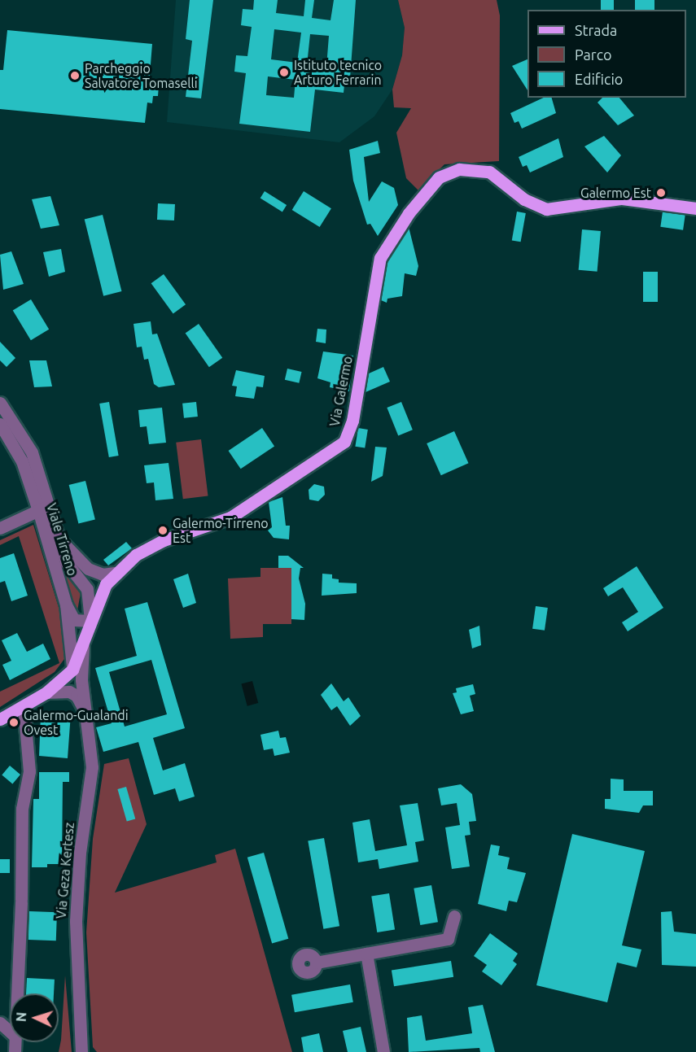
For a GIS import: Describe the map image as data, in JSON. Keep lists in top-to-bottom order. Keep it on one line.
{"streets":{"main road":["Via Galermo"],"street":["Viale Tirreno","Via Geza Kertesz"]},"crossings":[["Via Galermo","Viale Tirreno"],["Via Galermo","Via Geza Kertesz"]],"places":["Istituto tecnico Arturo Ferrarin","Parcheggio Salvatore Tomaselli","Galermo Est","Galermo-Tirreno Est","Galermo-Gualandi Ovest"],"legend":["Strada","Parco","Edificio"],"north":"left"}
